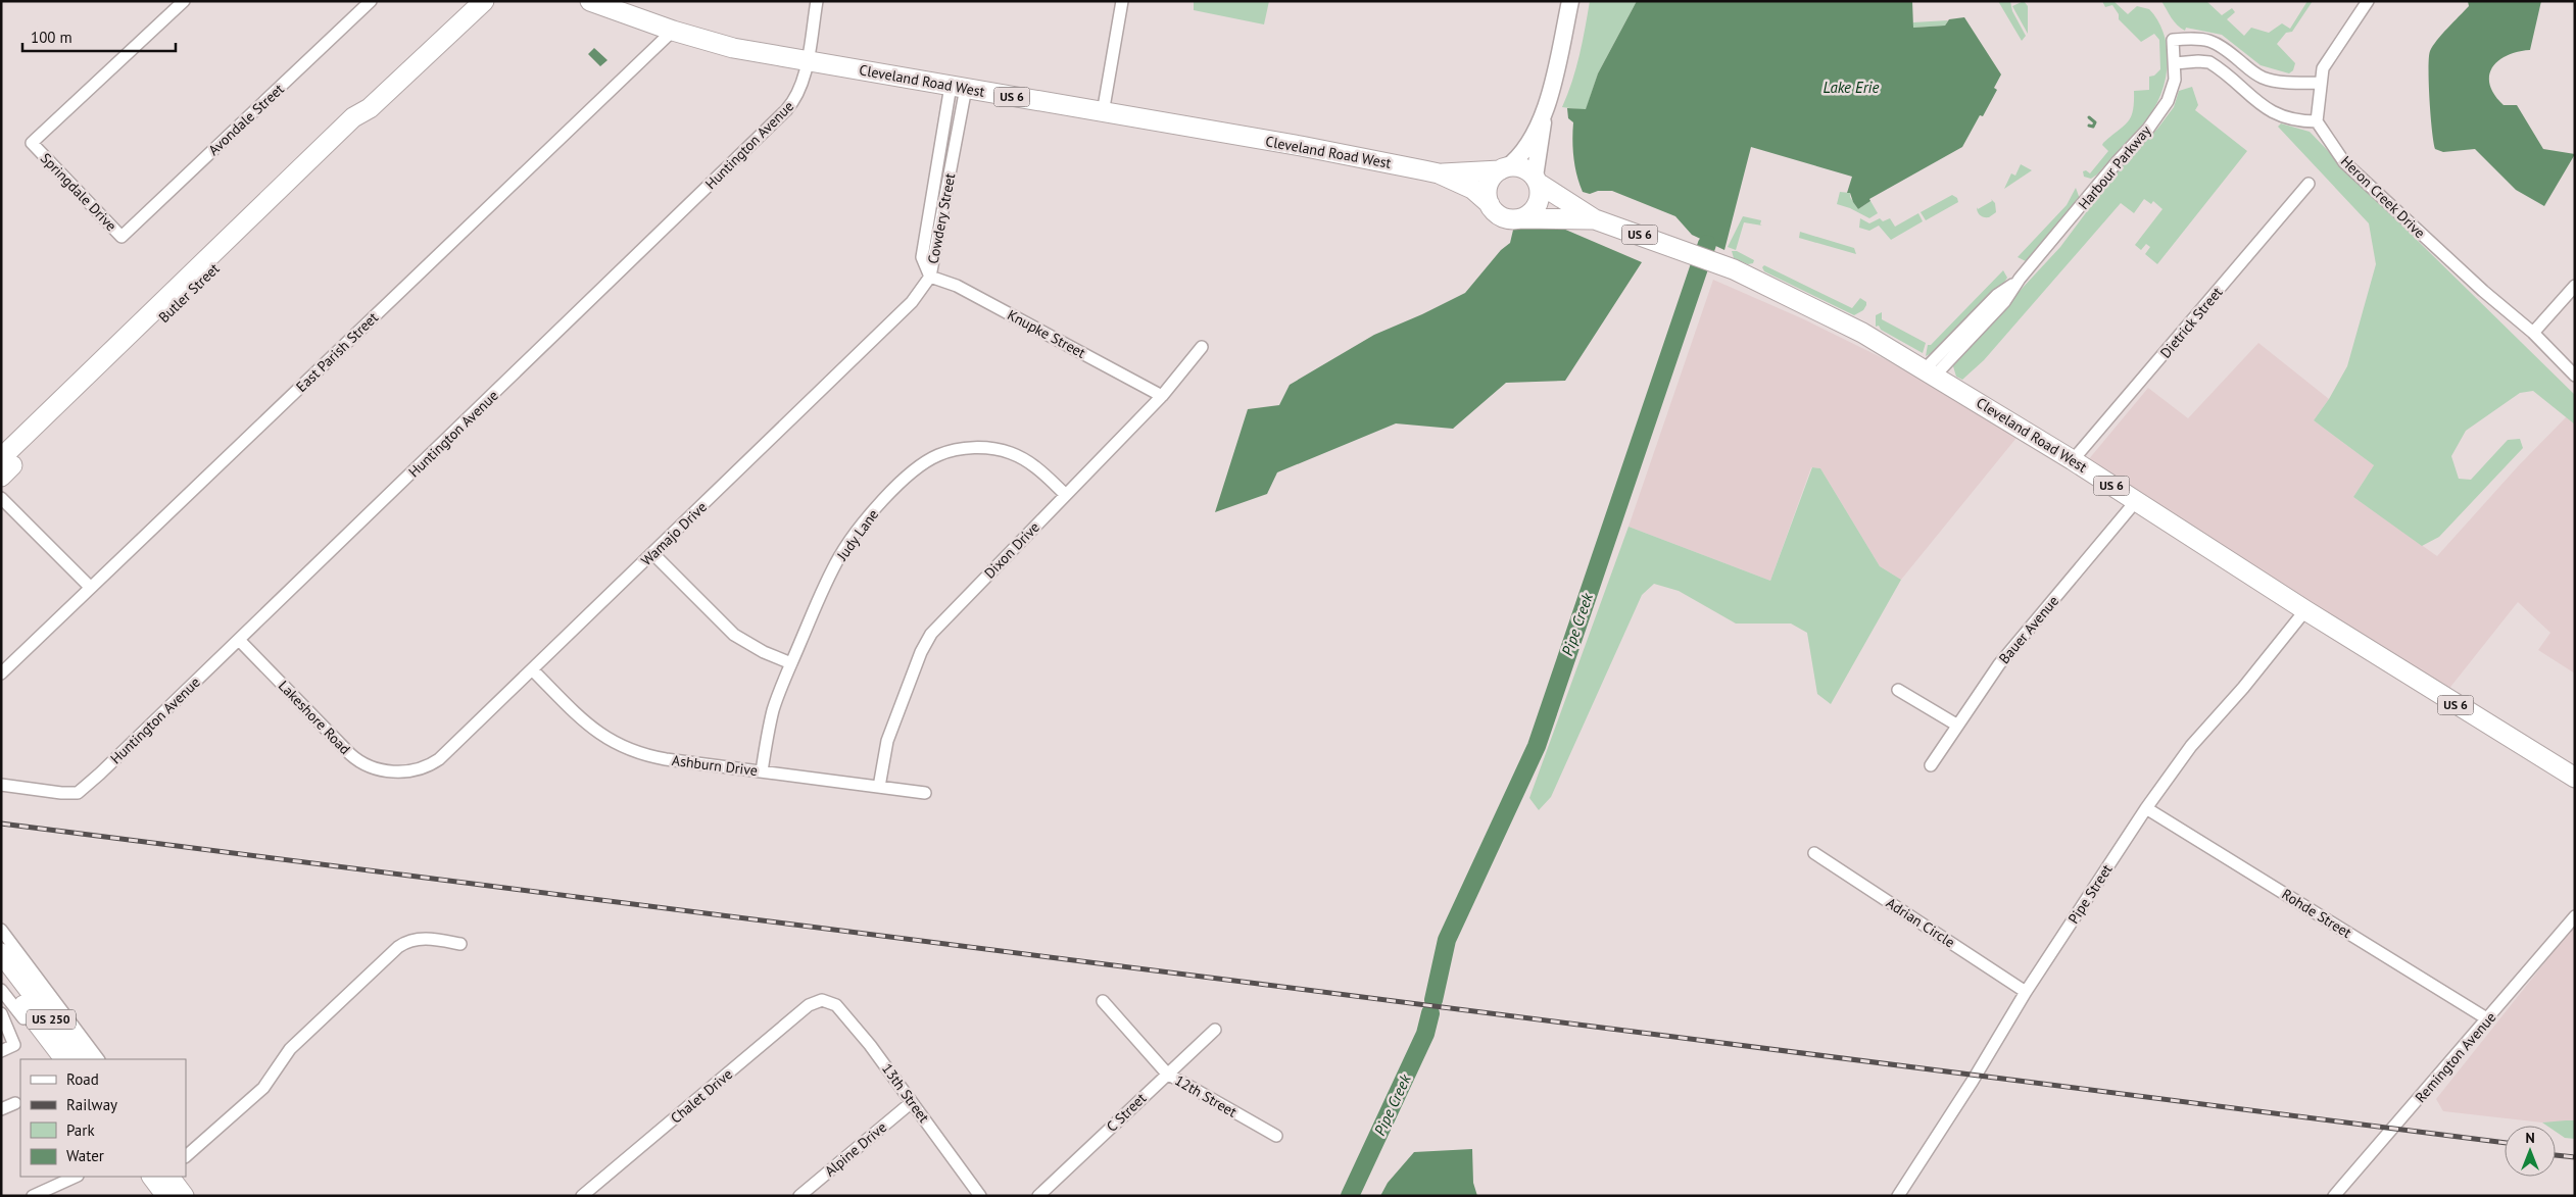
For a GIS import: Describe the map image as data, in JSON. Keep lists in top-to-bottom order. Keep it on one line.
{"streets":{"main road":["Cleveland Road West","US 6","Butler Street","US 250"],"street":["Avondale Street","Huntington Avenue","Harbour Parkway","Springdale Drive","Heron Creek Drive","Cowdery Street","Dietrick Street","Knupke Street","East Parish Street","Wamajo Drive","Judy Lane","Dixon Drive","Bauer Avenue","Lakeshore Road","Ashburn Drive","Pipe Street","Rohde Street","Adrian Circle","Remington Avenue","13th Street","Chalet Drive","12th Street","C Street","Alpine Drive"]},"crossings":[["Cleveland Road West","Huntington Avenue"],["Cleveland Road West","Harbour Parkway"],["Cleveland Road West","Cowdery Street"],["Cleveland Road West","Dietrick Street"],["Cleveland Road West","East Parish Street"],["Cleveland Road West","Bauer Avenue"],["Cleveland Road West","Pipe Street"],["Avondale Street","Springdale Drive"],["Huntington Avenue","Lakeshore Road"],["Cowdery Street","Knupke Street"],["Cowdery Street","Wamajo Drive"],["Knupke Street","Wamajo Drive"],["Knupke Street","Dixon Drive"],["Wamajo Drive","Lakeshore Road"],["Wamajo Drive","Ashburn Drive"],["Judy Lane","Dixon Drive"],["Judy Lane","Ashburn Drive"],["Dixon Drive","Ashburn Drive"],["Pipe Street","Rohde Street"],["Pipe Street","Adrian Circle"],["Rohde Street","Remington Avenue"],["13th Street","Chalet Drive"],["13th Street","Alpine Drive"],["12th Street","C Street"]],"water":["Lake Erie","Pipe Creek"],"legend":["Road","Railway","Park","Water"],"scale_bar":"100 m","north":"top"}
